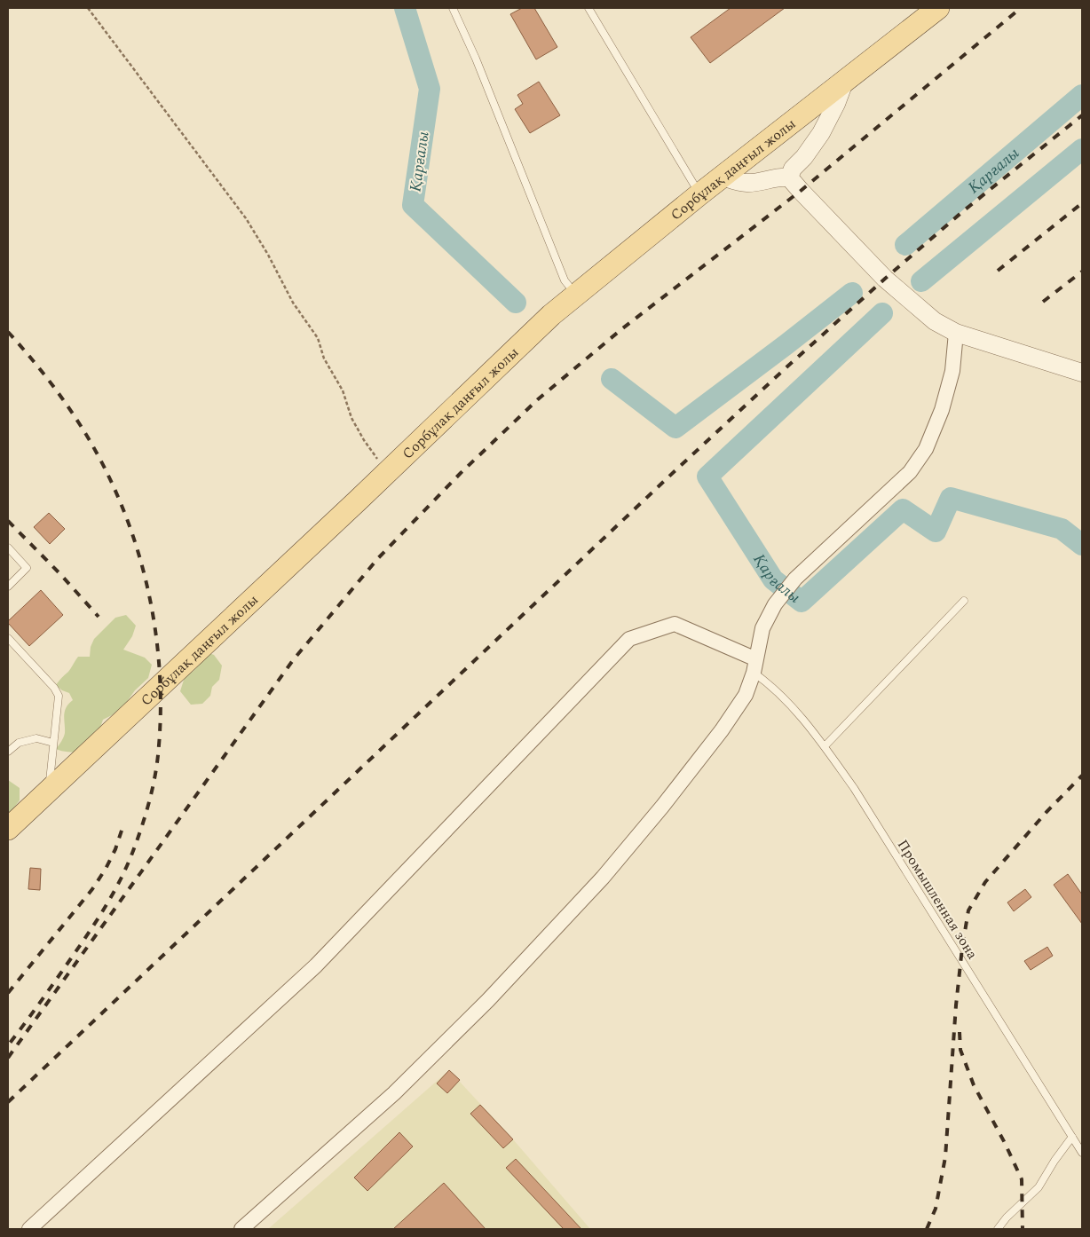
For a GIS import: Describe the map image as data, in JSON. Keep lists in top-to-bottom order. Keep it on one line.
{"streets":{"main road":["Сорбұлақ даңғыл жолы"],"lane":["Промышленная зона"]},"water":["Қарғалы"]}
